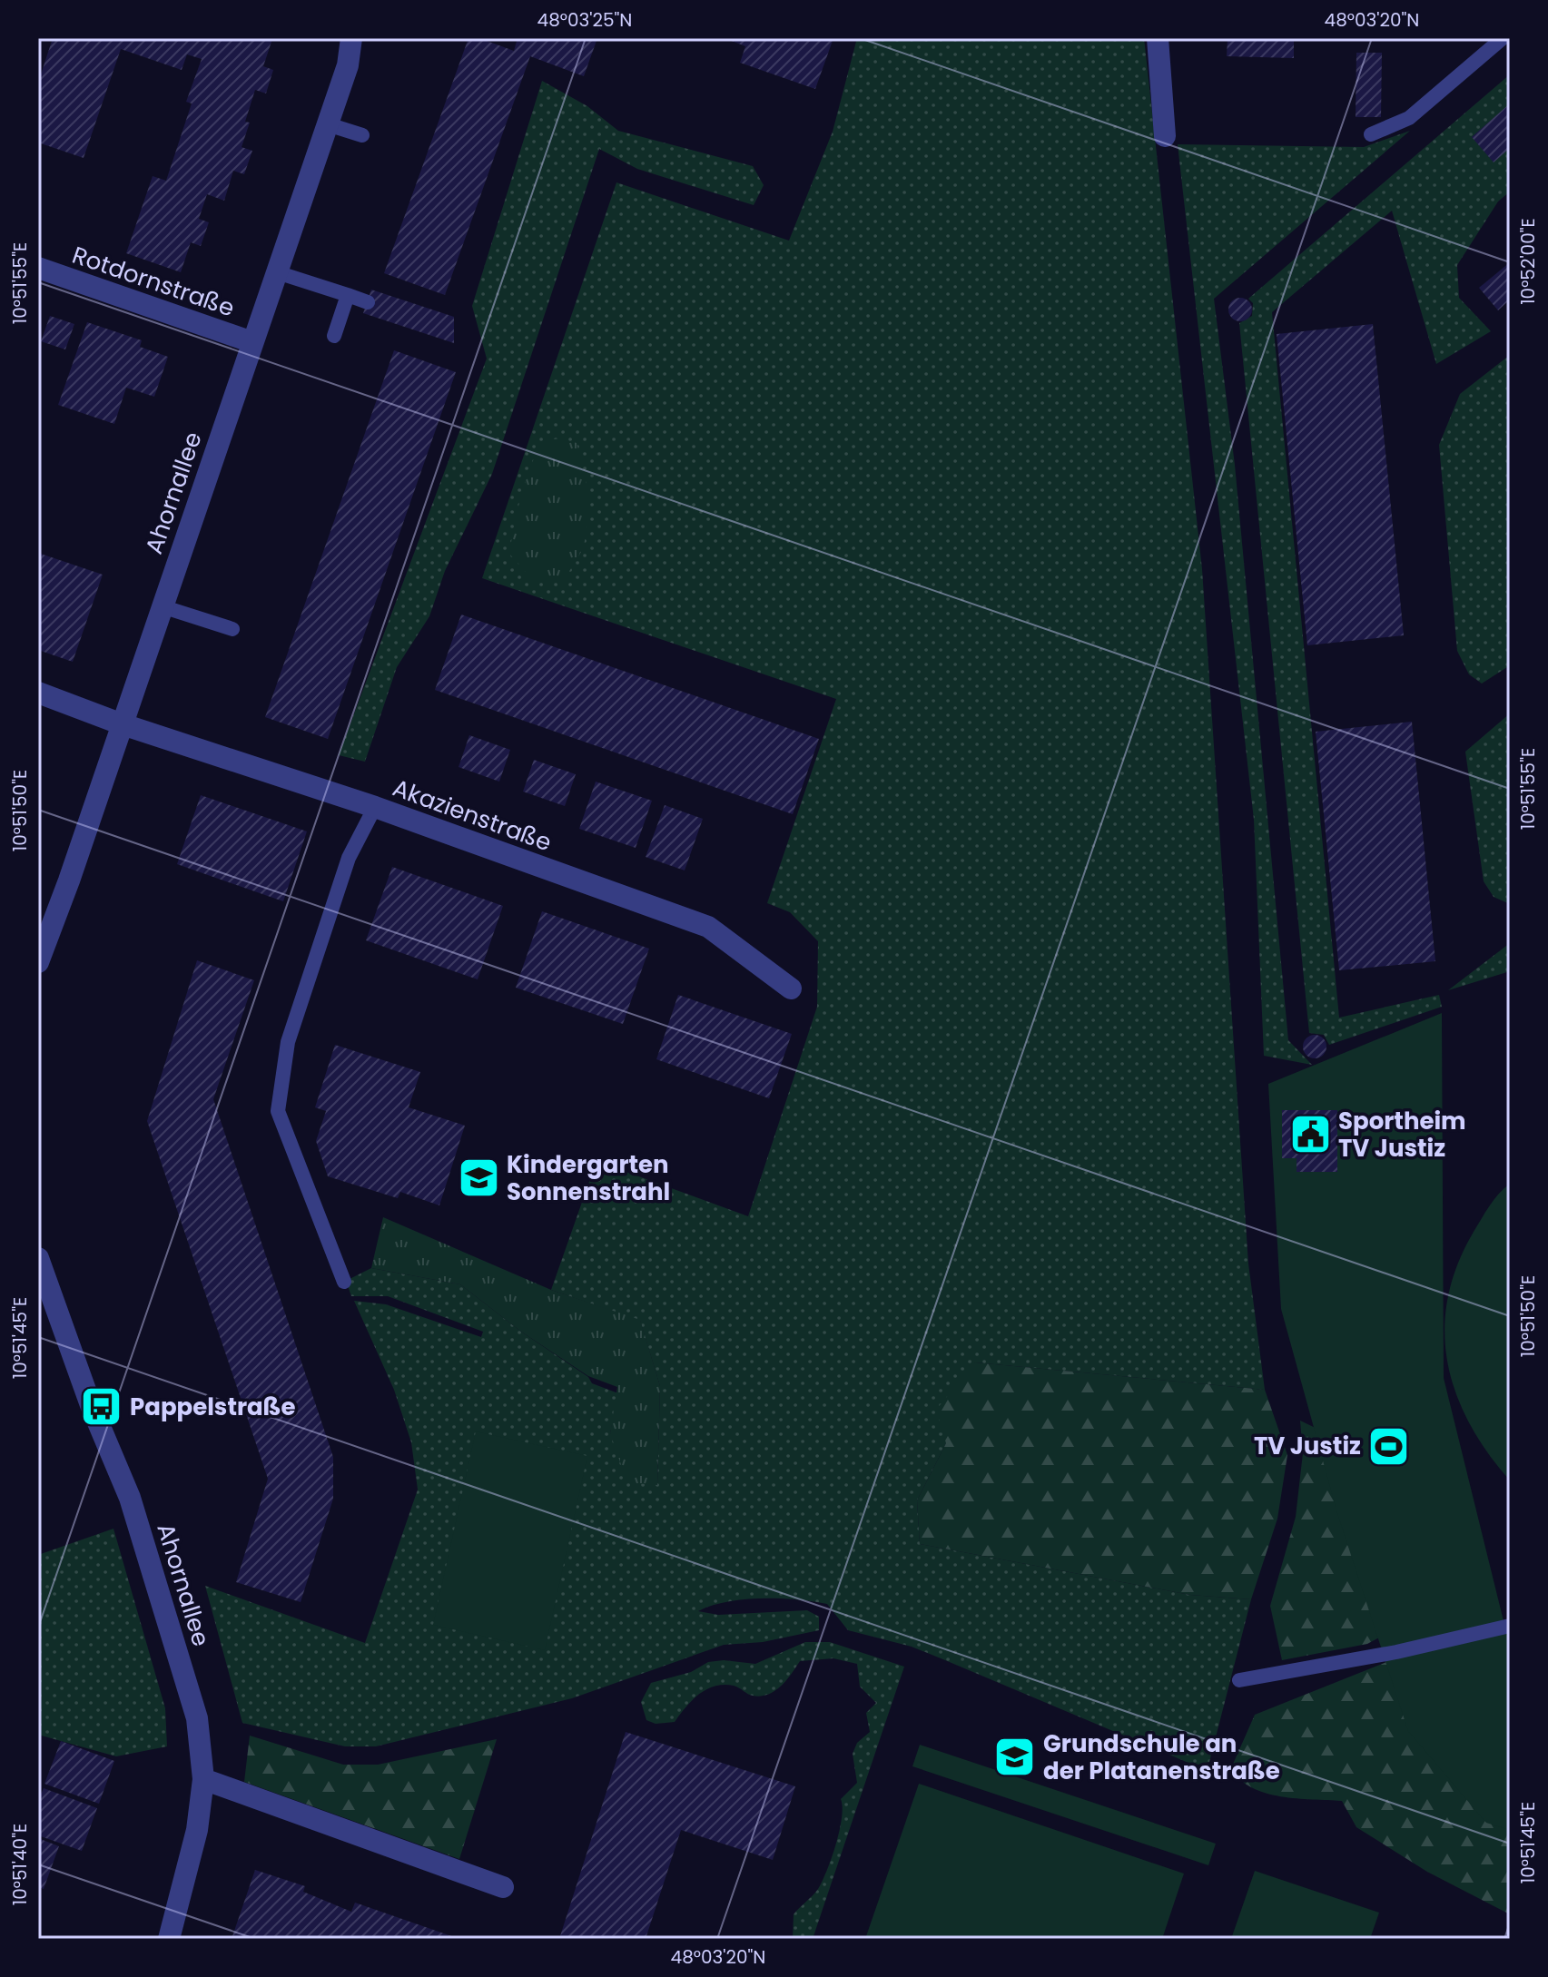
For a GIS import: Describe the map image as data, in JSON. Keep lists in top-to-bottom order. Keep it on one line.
{"streets":{"street":["Rotdornstraße","Ahornallee","Akazienstraße"]},"crossings":[["Rotdornstraße","Ahornallee"],["Ahornallee","Akazienstraße"]],"places":{"public building":["Sportheim TV Justiz"],"school or university":["Kindergarten Sonnenstrahl","Grundschule an der Platanenstraße"],"bus stop":["Pappelstraße"],"sports":["TV Justiz"]},"coordinates":["48°03'25\"N","48°03'20\"N","10°52'00\"E","10°51'55\"E","10°51'50\"E","10°51'45\"E","10°51'40\"E"]}
